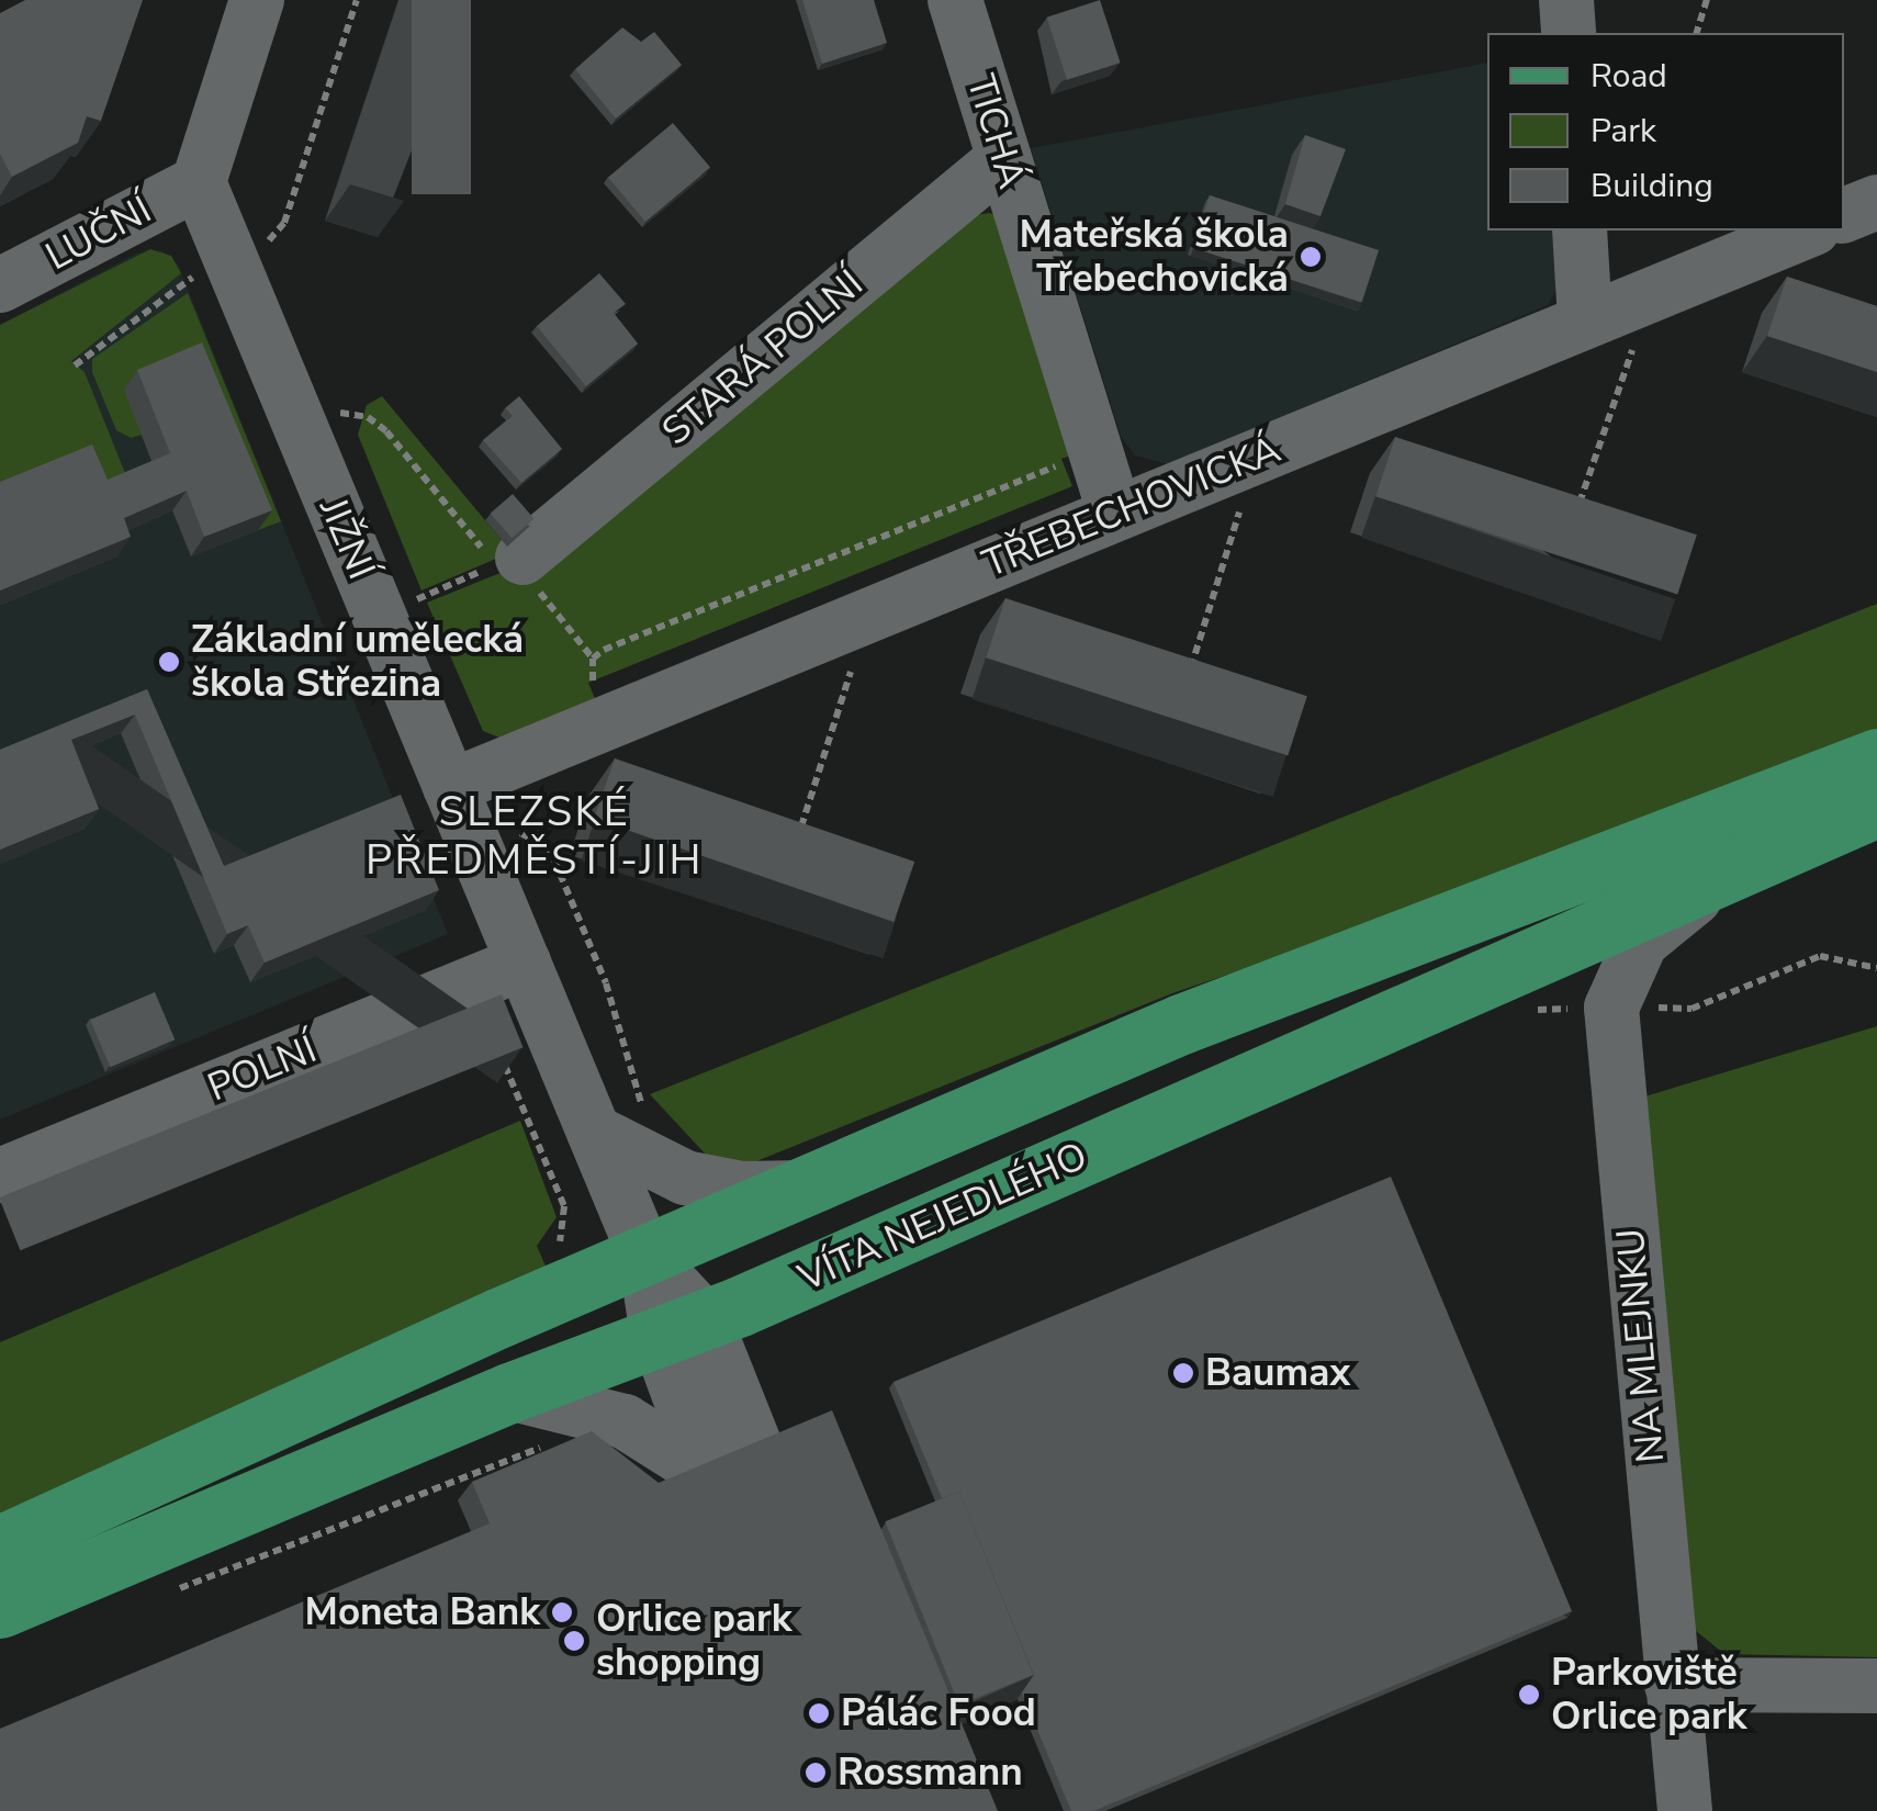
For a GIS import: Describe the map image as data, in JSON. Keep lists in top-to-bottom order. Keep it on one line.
{"streets":{"main road":["VÍTA NEJEDLÉHO"],"street":["TICHÁ","LUČNÍ","STARÁ POLNÍ","TŘEBECHOVICKÁ","JIŽNÍ","POLNÍ","NA MLEJNKU"]},"crossings":[["TICHÁ","STARÁ POLNÍ"],["TICHÁ","TŘEBECHOVICKÁ"],["LUČNÍ","JIŽNÍ"],["TŘEBECHOVICKÁ","JIŽNÍ"],["JIŽNÍ","POLNÍ"],["JIŽNÍ","VÍTA NEJEDLÉHO"],["VÍTA NEJEDLÉHO","NA MLEJNKU"]],"districts":["SLEZSKÉ PŘEDMĚSTÍ-JIH"],"places":["Mateřská škola Třebechovická","Základní umělecká škola Střezina","Baumax","Moneta Bank","Orlice park shopping","Parkoviště Orlice park","Pálác Food","Rossmann"],"legend":["Road","Park","Building"]}
